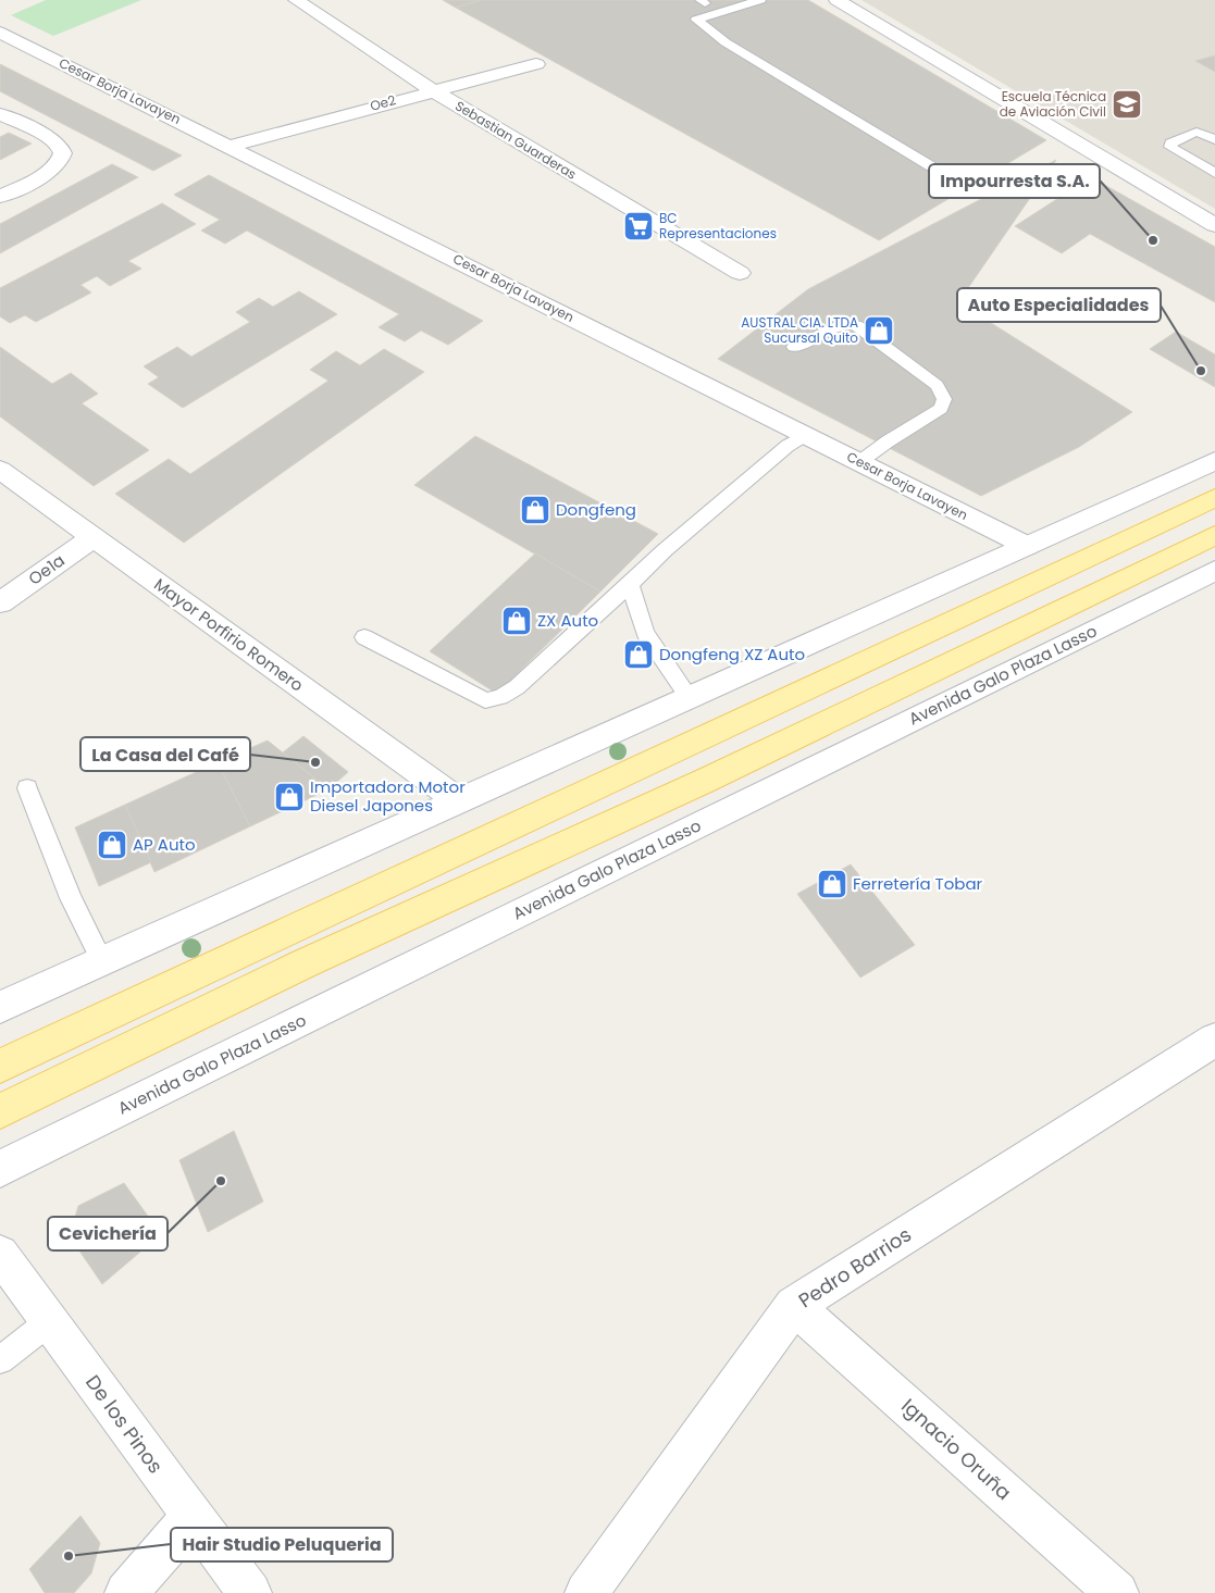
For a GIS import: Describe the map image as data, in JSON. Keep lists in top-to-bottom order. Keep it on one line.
{"streets":{"main road":["Avenida Galo Plaza Lasso"],"street":["Cesar Borja Lavayen","Oe2","Sebastian Guarderas","Oe1a","Mayor Porfirio Romero","Pedro Barrios","De los Pinos","Ignacio Oruña"]},"crossings":[["Cesar Borja Lavayen","Oe2"],["Oe2","Sebastian Guarderas"],["Oe1a","Mayor Porfirio Romero"],["Pedro Barrios","Ignacio Oruña"]],"places":{"school or university":["Escuela Técnica de Aviación Civil"],"supermarket":["BC Representaciones"],"other":["Impourresta S.A.","Auto Especialidades","La Casa del Café","Cevichería","Hair Studio Peluqueria"],"shop":["AUSTRAL CIA. LTDA Sucursal Quito","Dongfeng","ZX Auto","Dongfeng XZ Auto","Importadora Motor Diesel Japones","AP Auto","Ferretería Tobar"]}}
